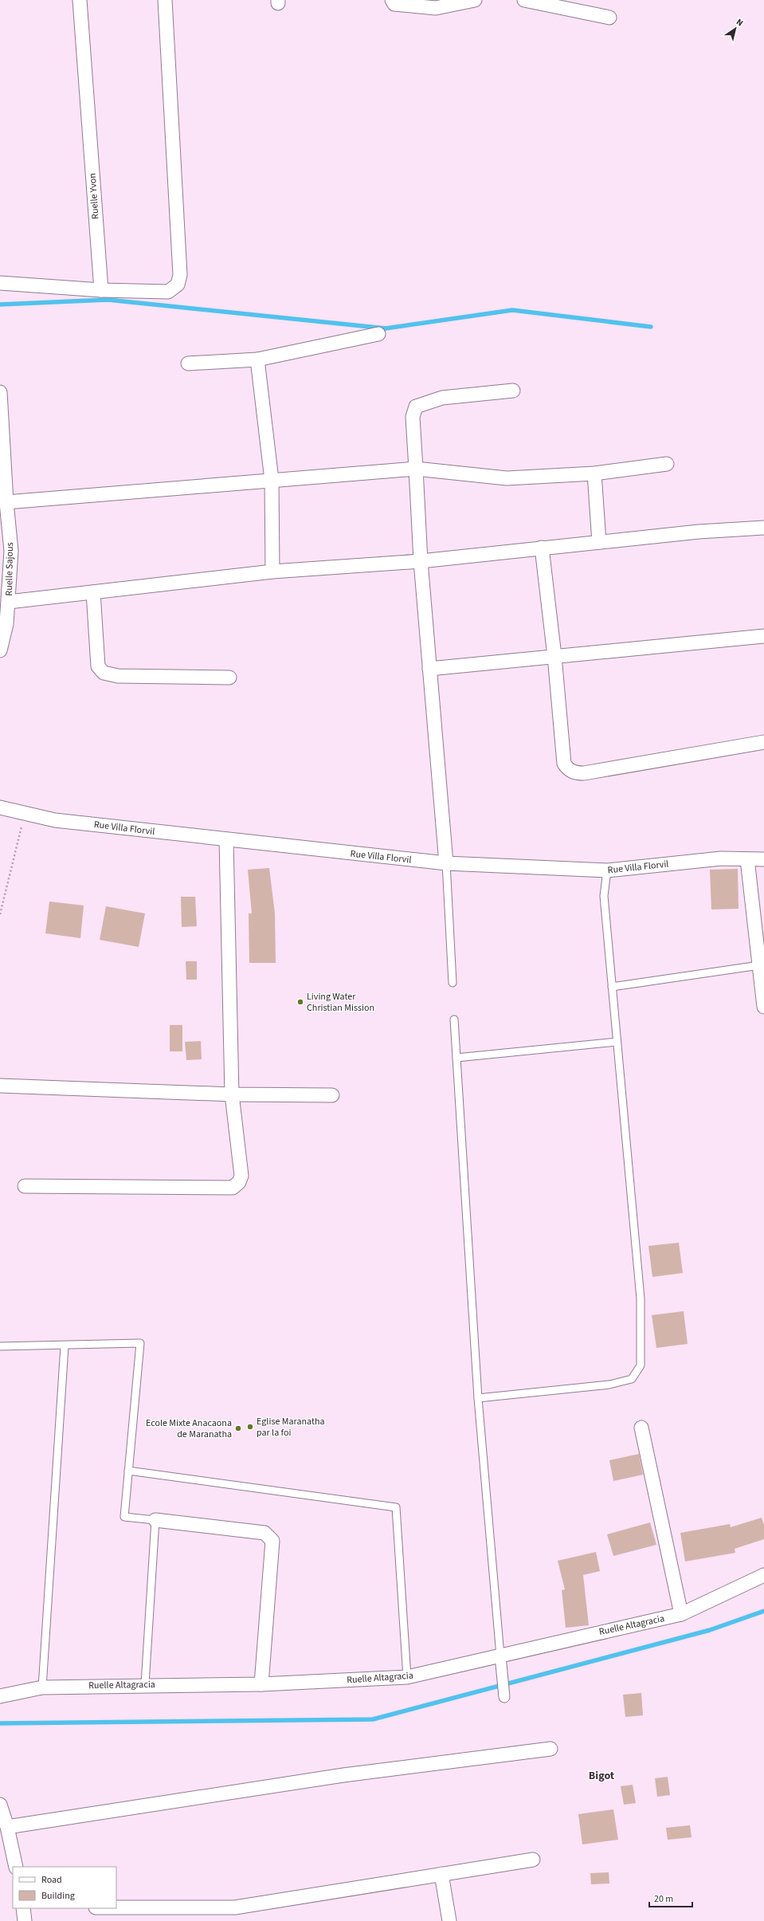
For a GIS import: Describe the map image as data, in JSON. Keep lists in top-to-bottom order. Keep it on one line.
{"streets":{"street":["Ruelle Yvon","Ruelle Sajous","Rue Villa Florvil","Ruelle Altagracia"]},"districts":["Bigot"],"places":["Living Water Christian Mission","Eglise Maranatha par la foi","Ecole Mixte Anacaona de Maranatha"],"legend":["Road","Building"],"scale_bar":"20 m","north":"top right"}
